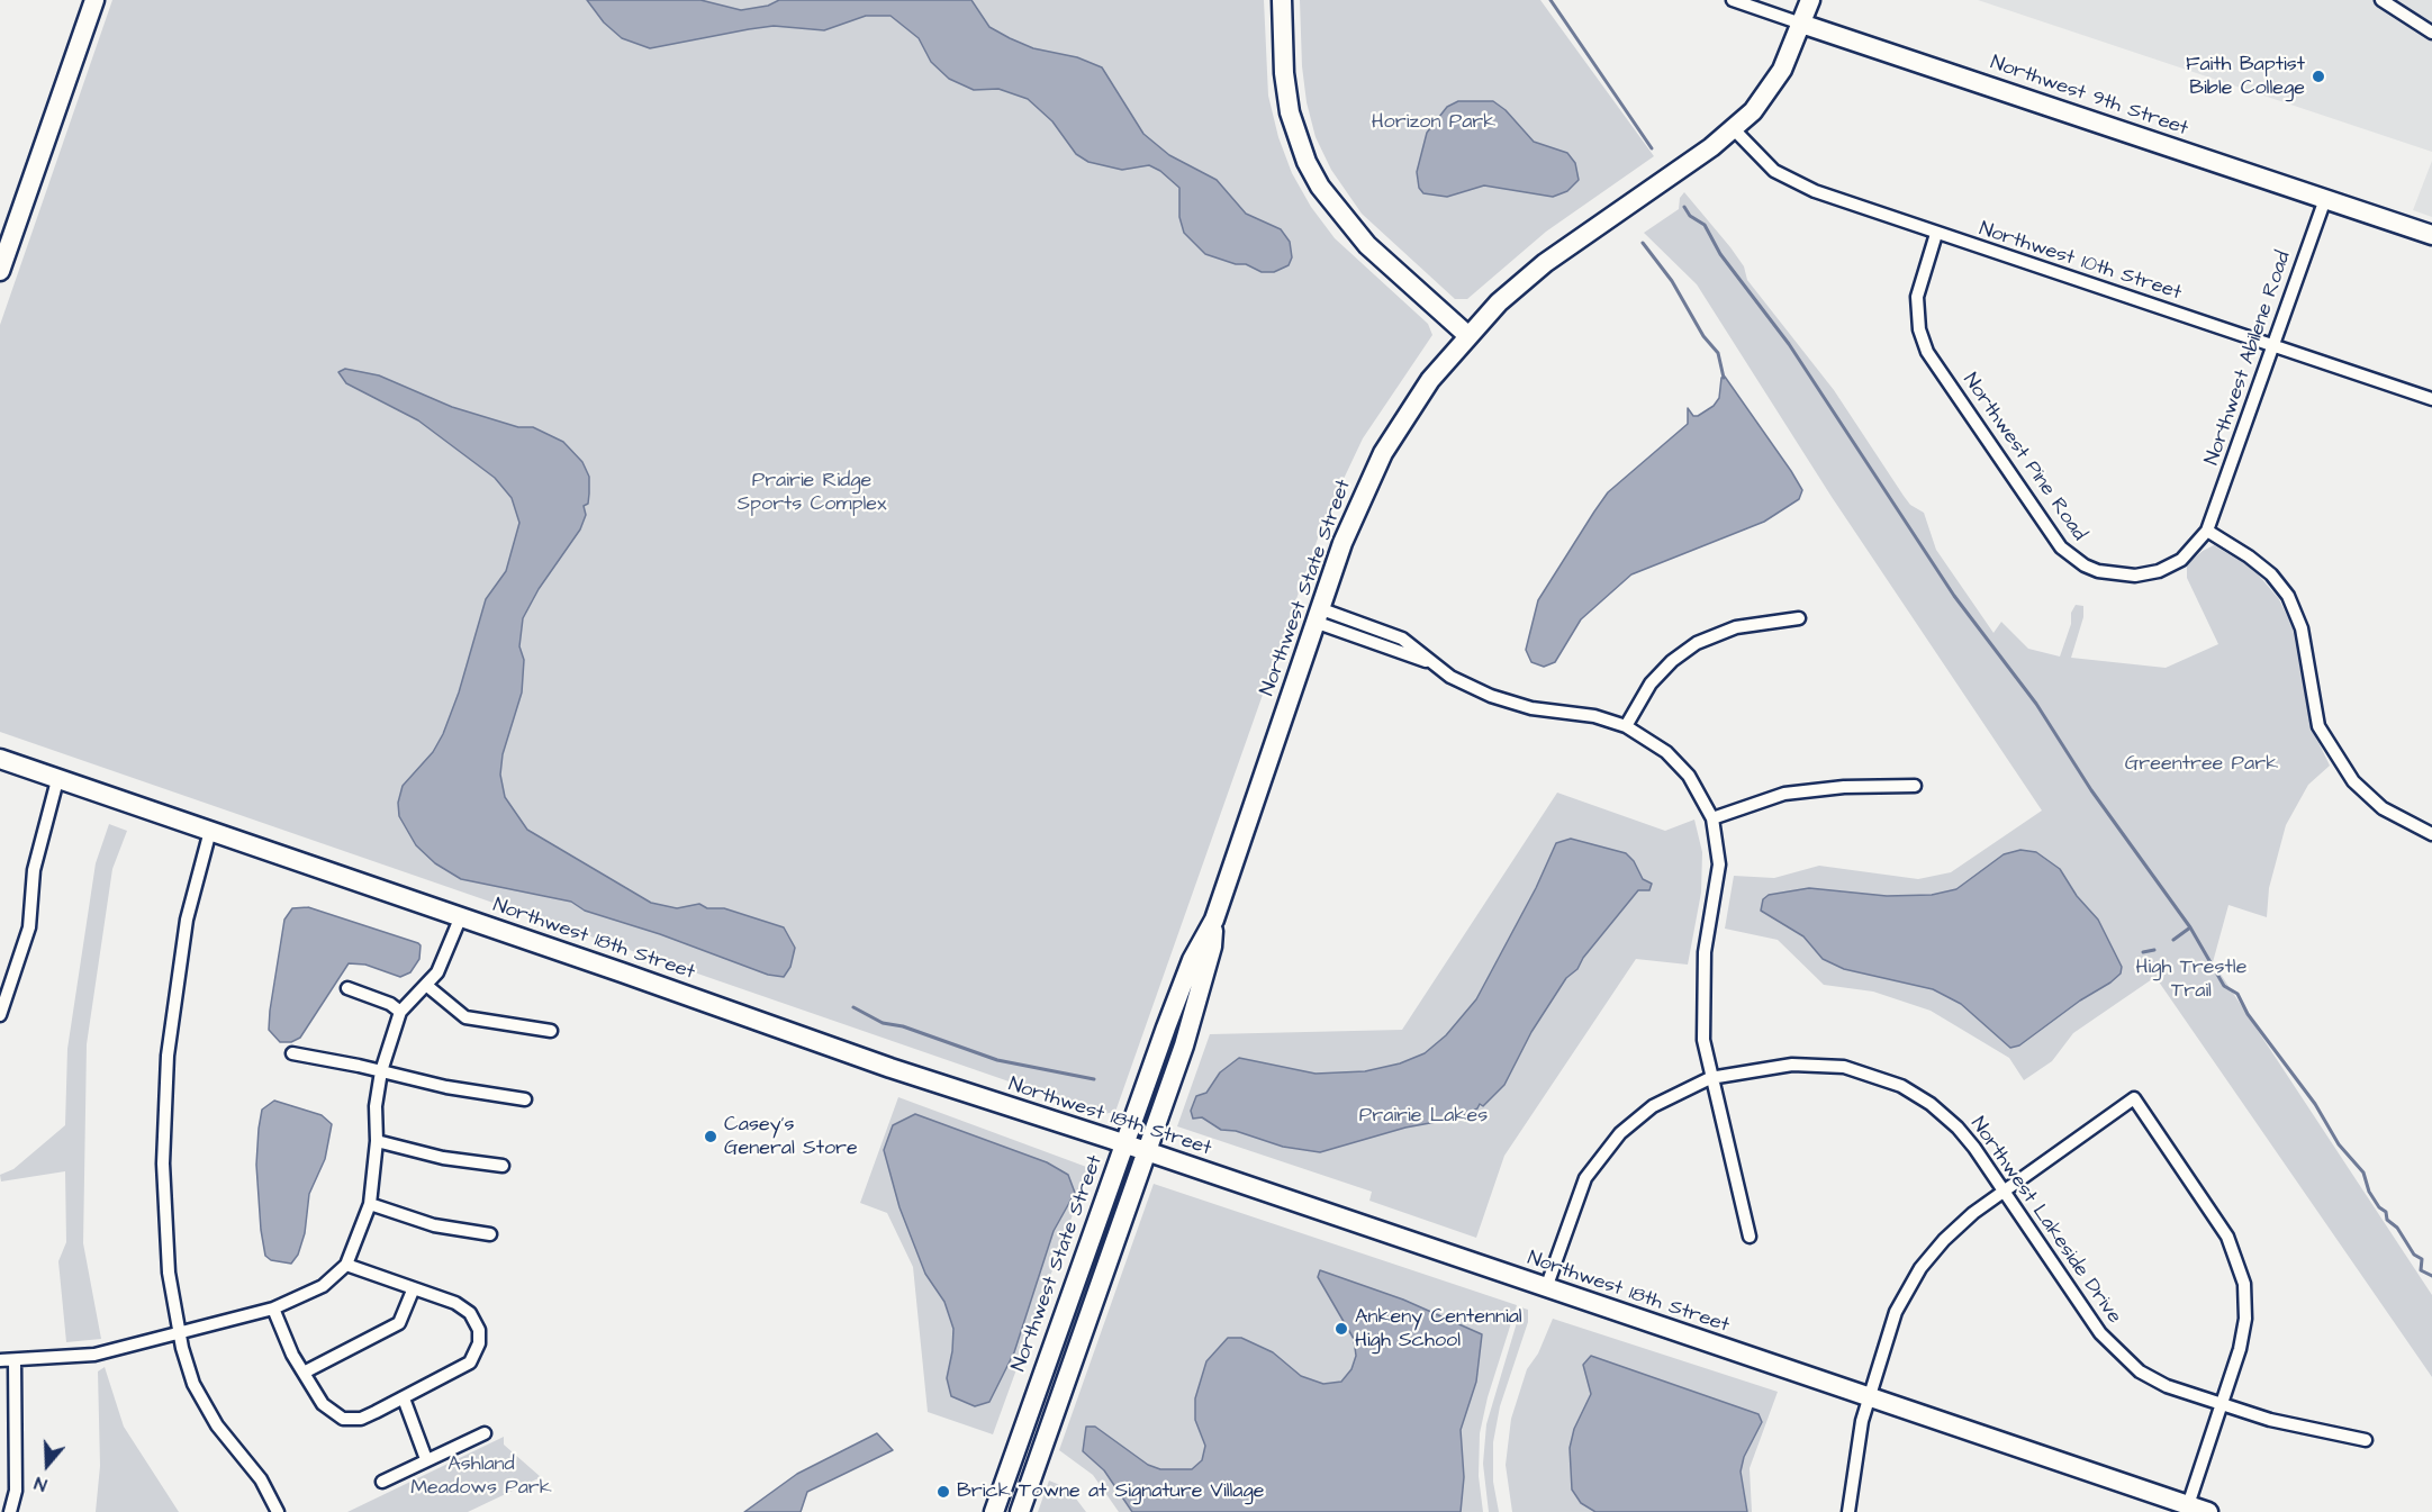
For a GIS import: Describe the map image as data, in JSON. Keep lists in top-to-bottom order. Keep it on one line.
{"streets":{"main road":["Northwest 9th Street","Northwest State Street","Northwest 18th Street"],"street":["Northwest 10th Street","Northwest Abilene Road","Northwest Pine Road","Northwest Lakeside Drive"]},"crossings":[["Northwest 9th Street","Northwest Abilene Road"],["Northwest 9th Street","Northwest State Street"],["Northwest 10th Street","Northwest Abilene Road"],["Northwest 10th Street","Northwest Pine Road"],["Northwest 10th Street","Northwest State Street"],["Northwest Abilene Road","Northwest Pine Road"],["Northwest State Street","Northwest 18th Street"],["Northwest 18th Street","Northwest Lakeside Drive"]],"parks":["Horizon Park","Prairie Ridge Sports Complex","Greentree Park","High Trestle Trail","Prairie Lakes","Ashland Meadows Park"],"places":["Faith Baptist Bible College","Casey's General Store","Ankeny Centennial High School","Brick Towne at Signature Village"],"north":"bottom"}
